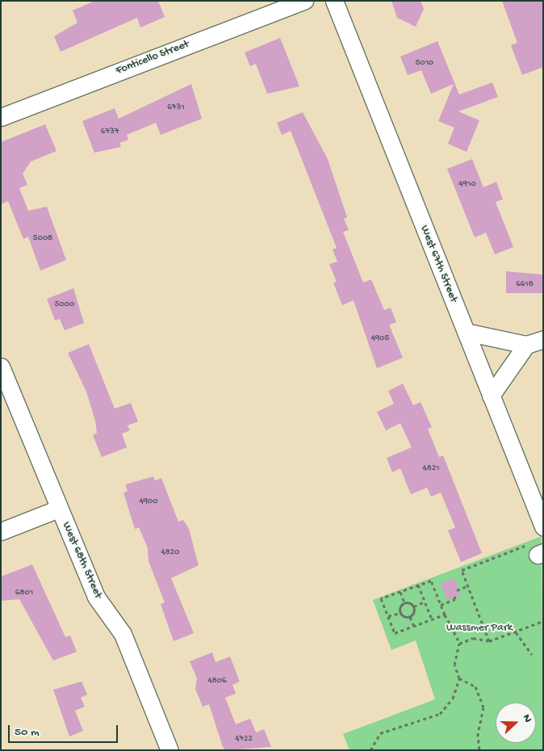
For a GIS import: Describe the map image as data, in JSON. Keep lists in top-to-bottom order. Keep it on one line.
{"streets":{"street":["Fonticello Street","West 67th Street","West 68th Street"]},"parks":["Wassmer Park"],"house_numbers":["5010","6731","6737","4910","5008","6618","5000","4905","4821","4900","4820","6801","4806","4722"],"scale_bar":"50 m","north":"right"}
